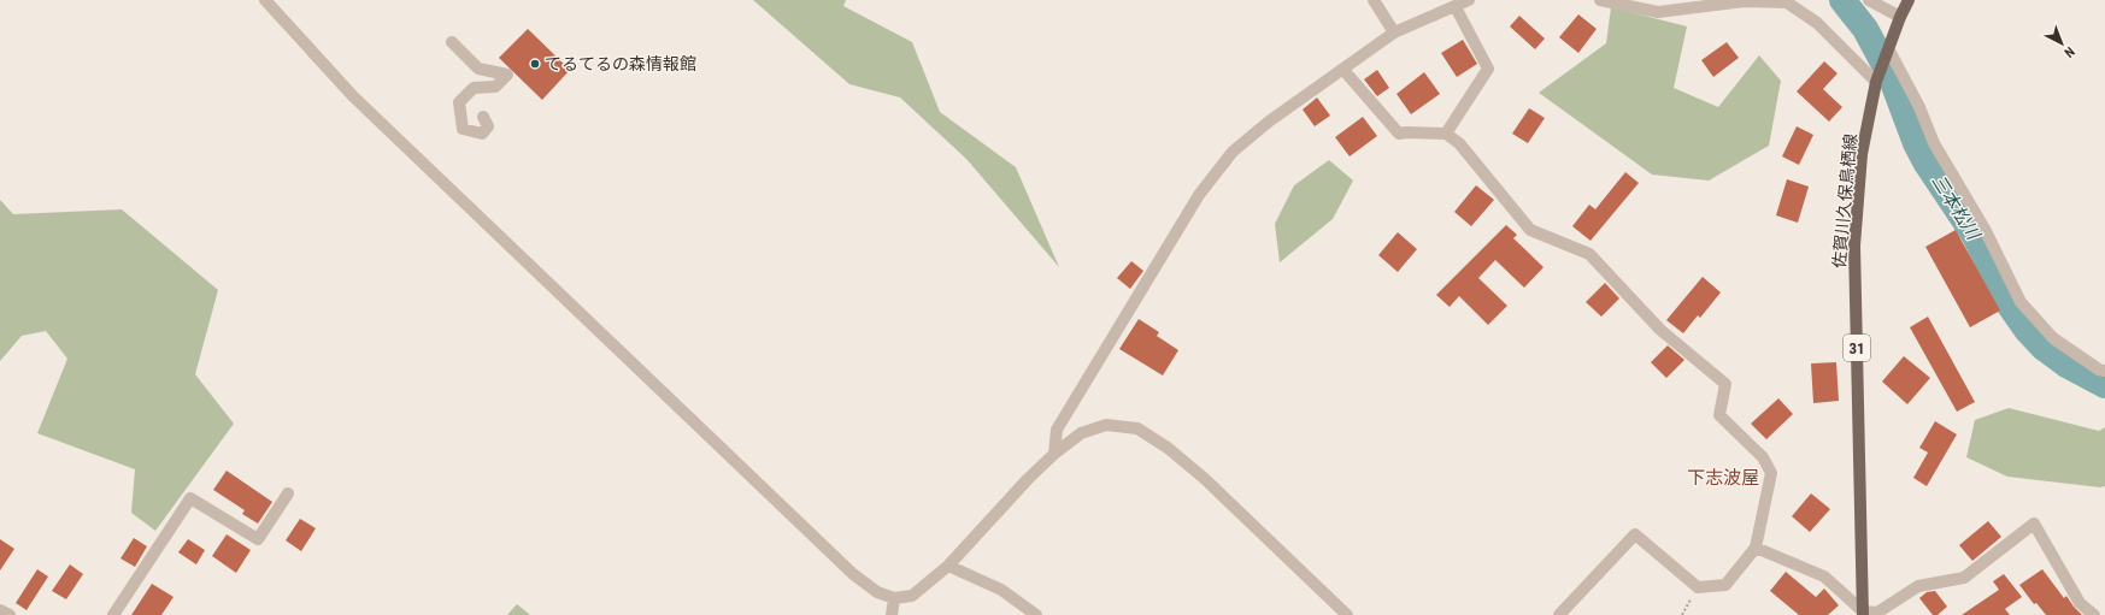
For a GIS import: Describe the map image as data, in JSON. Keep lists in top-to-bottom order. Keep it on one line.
{"streets":{"main road":["佐賀川久保鳥栖線","31"]},"districts":["下志波屋"],"water":["三本松川"],"places":["てるてるの森情報館"],"north":"bottom right"}
